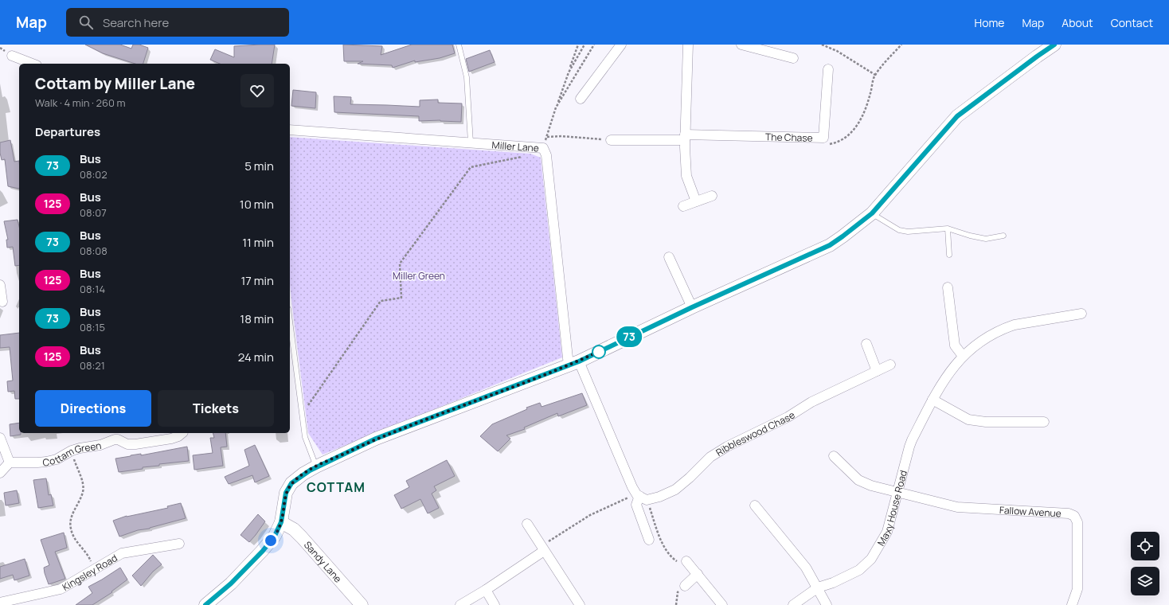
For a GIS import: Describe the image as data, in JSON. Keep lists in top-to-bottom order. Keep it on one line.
{"streets":{"street":["The Chase","Miller Lane","Ribbleswood Chase","Cottam Green","Maxy House Road","Fallow Avenue","Sandy Lane","Kingsley Road"]},"crossings":[["Maxy House Road","Fallow Avenue"]],"districts":["COTTAM"],"parks":["Miller Green"],"lines":["bus line 73"],"page":{"header":"Map","search":"Search here","nav":["Home","Map","About","Contact"],"on_map":"73","heading":[["Cottam by Miller Lane","Walk · 4 min · 260 m"],"Departures"],"list":[{"mark":"73","name":"Bus","note":"08:02","value":"5 min"},{"mark":"125","name":"Bus","note":"08:07","value":"10 min"},{"mark":"73","name":"Bus","note":"08:08","value":"11 min"},{"mark":"125","name":"Bus","note":"08:14","value":"17 min"},{"mark":"73","name":"Bus","note":"08:15","value":"18 min"},{"mark":"125","name":"Bus","note":"08:21","value":"24 min"}],"buttons":["Directions","Tickets"]}}
